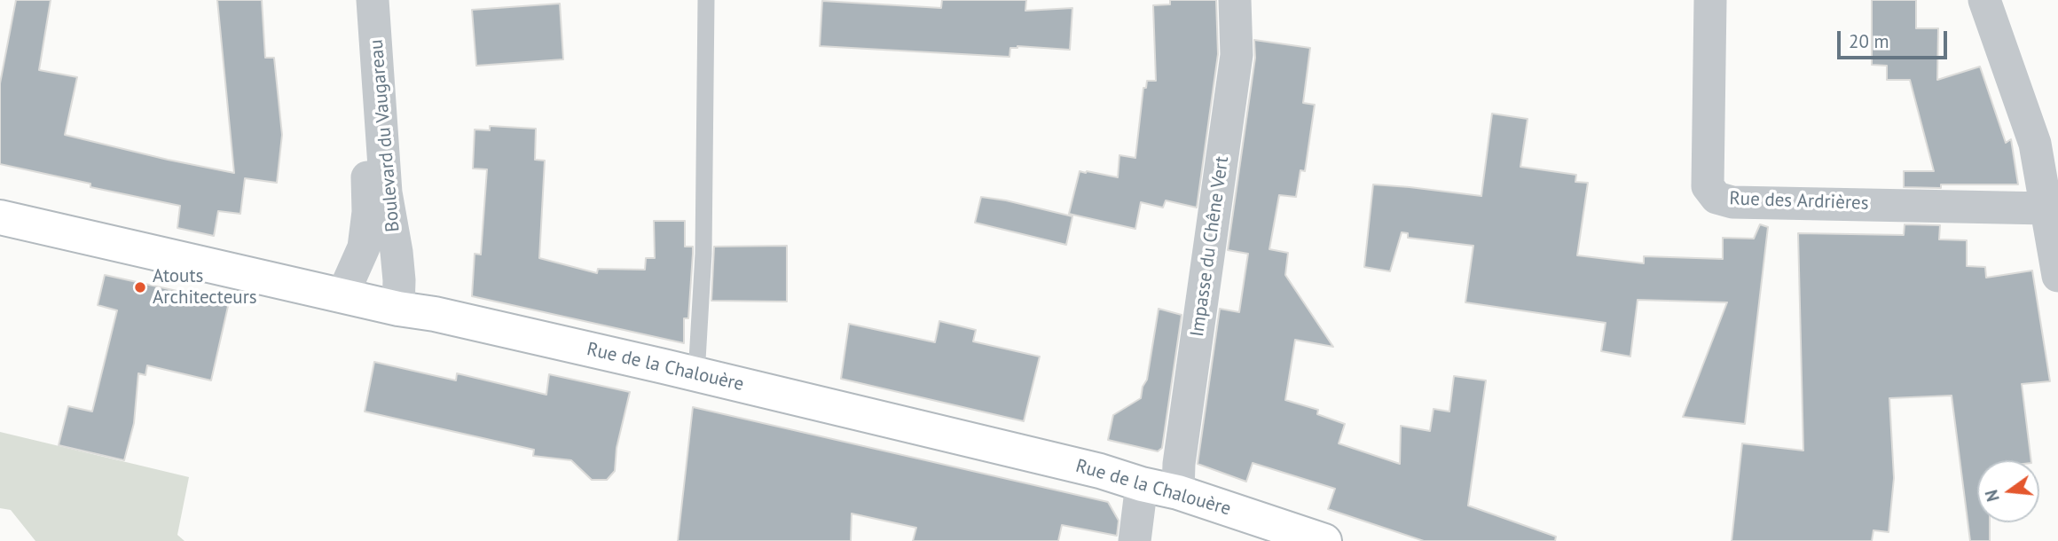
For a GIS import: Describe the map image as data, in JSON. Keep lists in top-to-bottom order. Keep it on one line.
{"streets":{"street":["Boulevard du Vaugareau","Rue des Ardrières","Impasse du Chêne Vert","Rue de la Chalouère"]},"crossings":[["Boulevard du Vaugareau","Rue de la Chalouère"],["Impasse du Chêne Vert","Rue de la Chalouère"]],"places":["Atouts Architecteurs"],"scale_bar":"20 m","north":"left"}
